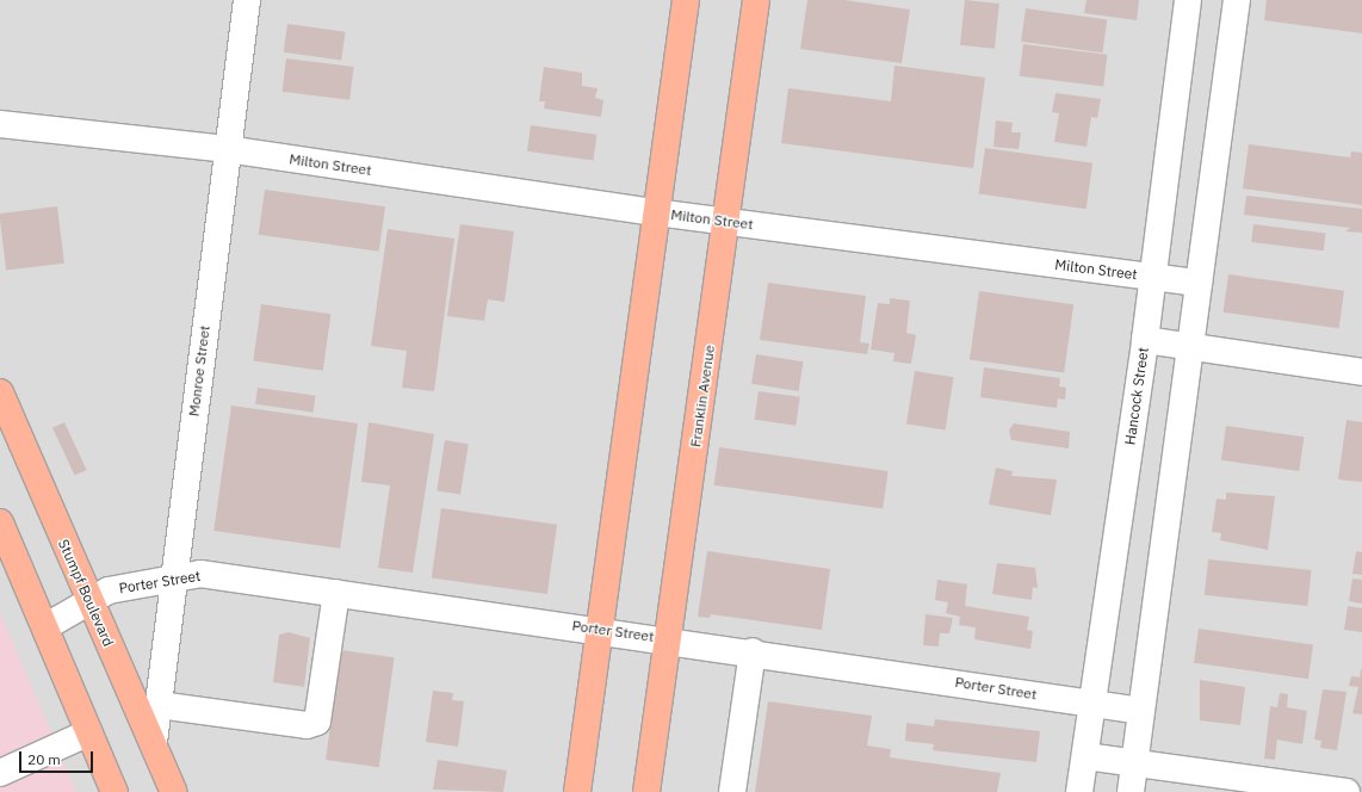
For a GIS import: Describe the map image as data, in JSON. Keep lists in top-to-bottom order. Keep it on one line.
{"streets":{"main road":["Franklin Avenue","Stumpf Boulevard"],"street":["Milton Street","Monroe Street","Hancock Street","Porter Street"]},"crossings":[["Milton Street","Monroe Street"],["Milton Street","Franklin Avenue"],["Milton Street","Hancock Street"],["Monroe Street","Porter Street"],["Monroe Street","Stumpf Boulevard"],["Franklin Avenue","Porter Street"],["Hancock Street","Porter Street"],["Porter Street","Stumpf Boulevard"]],"scale_bar":"20 m"}
